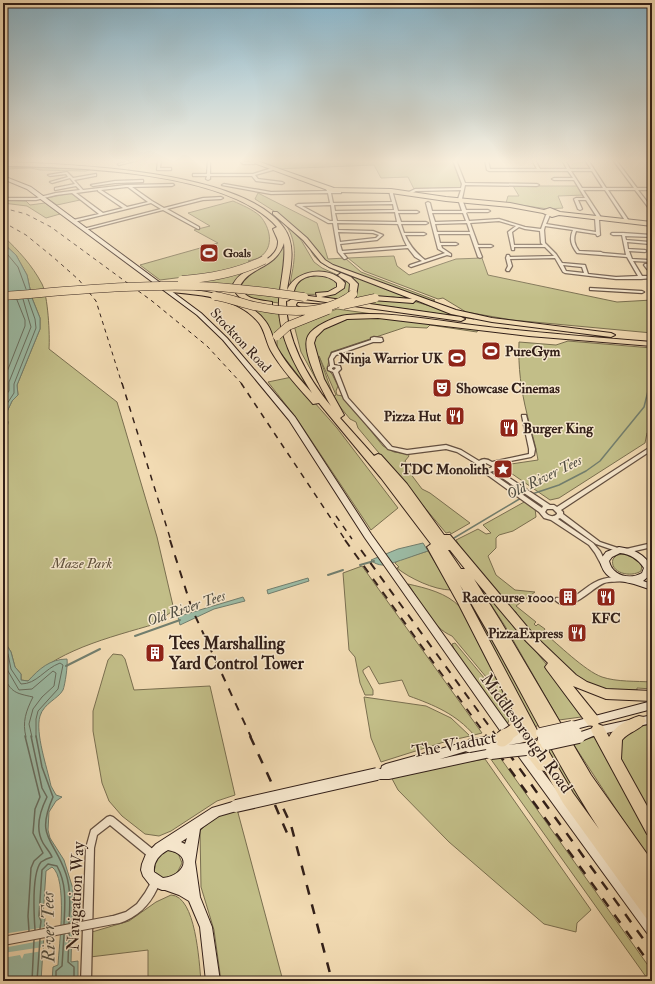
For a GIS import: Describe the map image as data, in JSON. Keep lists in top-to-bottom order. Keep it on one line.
{"streets":{"main road":["Stockton Road","Middlesbrough Road","The Viaduct"],"street":["Navigation Way"]},"crossings":[["Stockton Road","Middlesbrough Road"],["The Viaduct","Navigation Way"]],"water":["Old River Tees","River Tees"],"parks":["Maze Park"],"places":{"sports":["Goals","PureGym","Ninja Warrior UK"],"theatre":["Showcase Cinemas"],"restaurant":["Pizza Hut","Burger King","KFC","PizzaExpress"],"place":["TDC Monolith"],"building":["Racecourse 1000","Tees Marshalling Yard Control Tower"]}}
